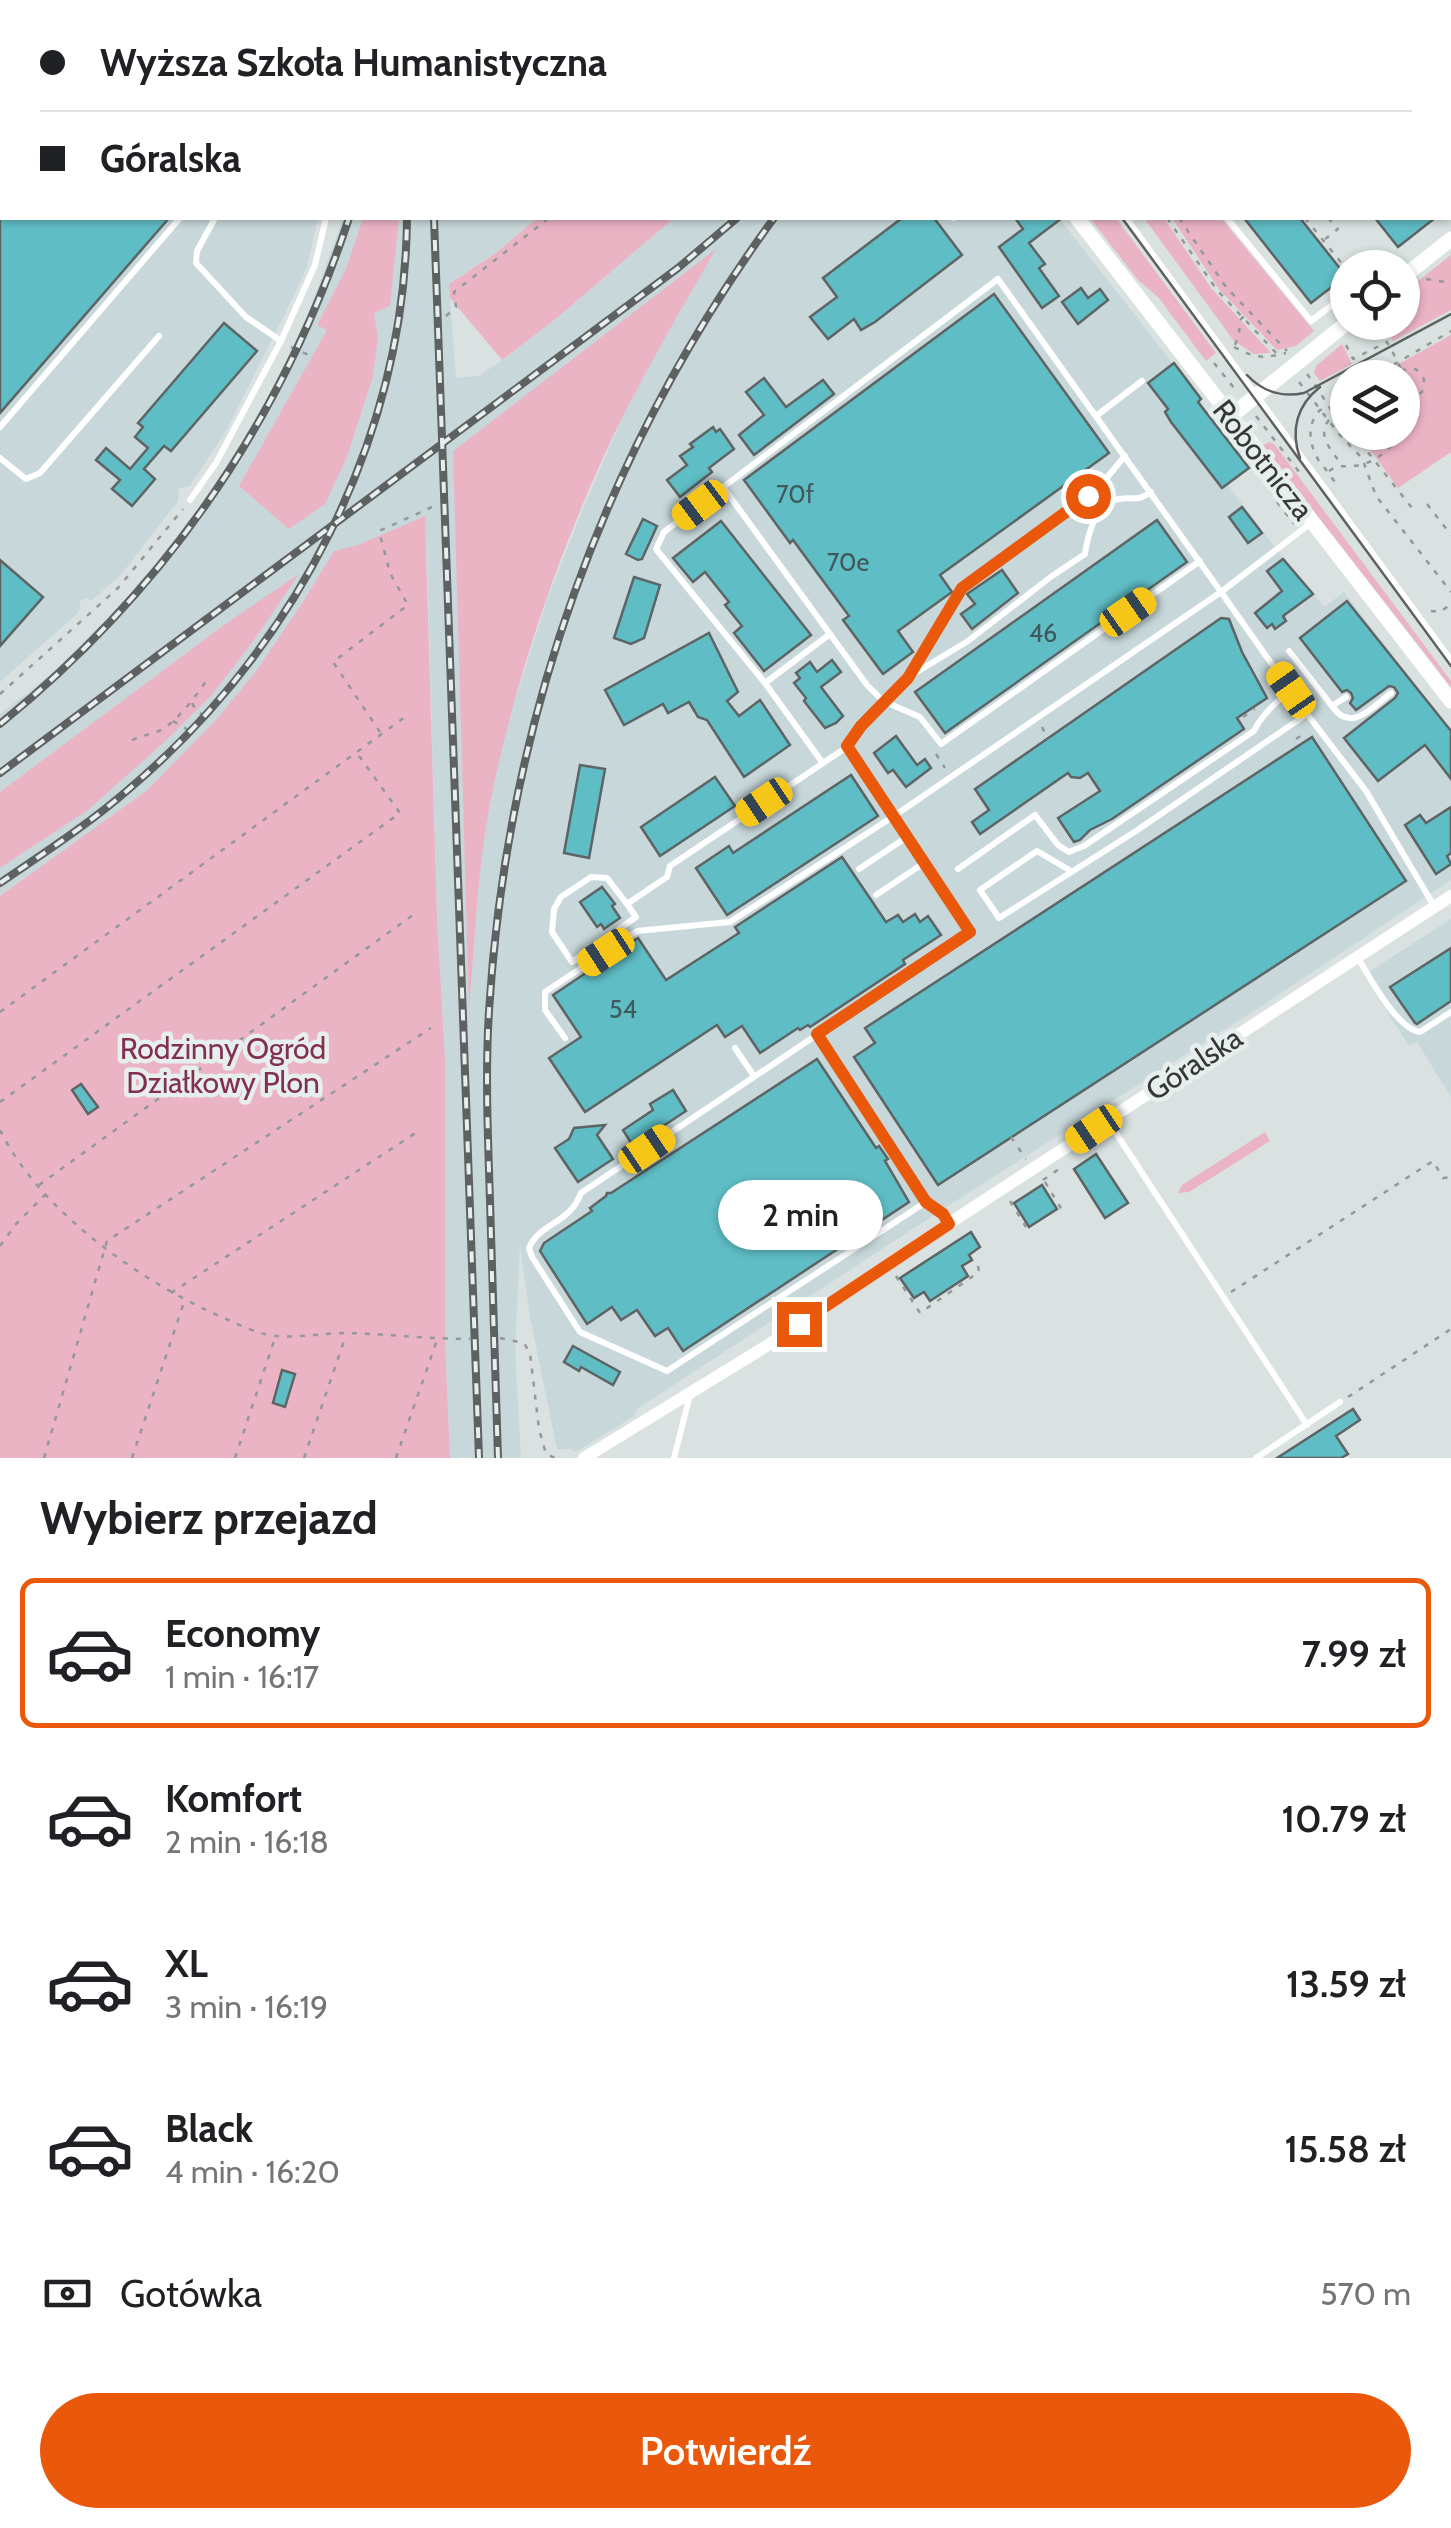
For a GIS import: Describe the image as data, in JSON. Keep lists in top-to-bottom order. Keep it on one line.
{"streets":{"street":["Robotnicza","Góralska"]},"parks":["Rodzinny Ogród Działkowy Plon"],"house_numbers":["70f","70e","46","54"],"page":{"banner":["Wyższa Szkoła Humanistyczna","Góralska"],"bubble":"2 min","heading":"Wybierz przejazd","list":[{"name":"Economy","note":"1 min · 16:17","value":"7.99 zł"},{"name":"Komfort","note":"2 min · 16:18","value":"10.79 zł"},{"name":"XL","note":"3 min · 16:19","value":"13.59 zł"},{"name":"Black","note":"4 min · 16:20","value":"15.58 zł"}],"pay":["Gotówka","570 m"],"buttons":"Potwierdź"}}
